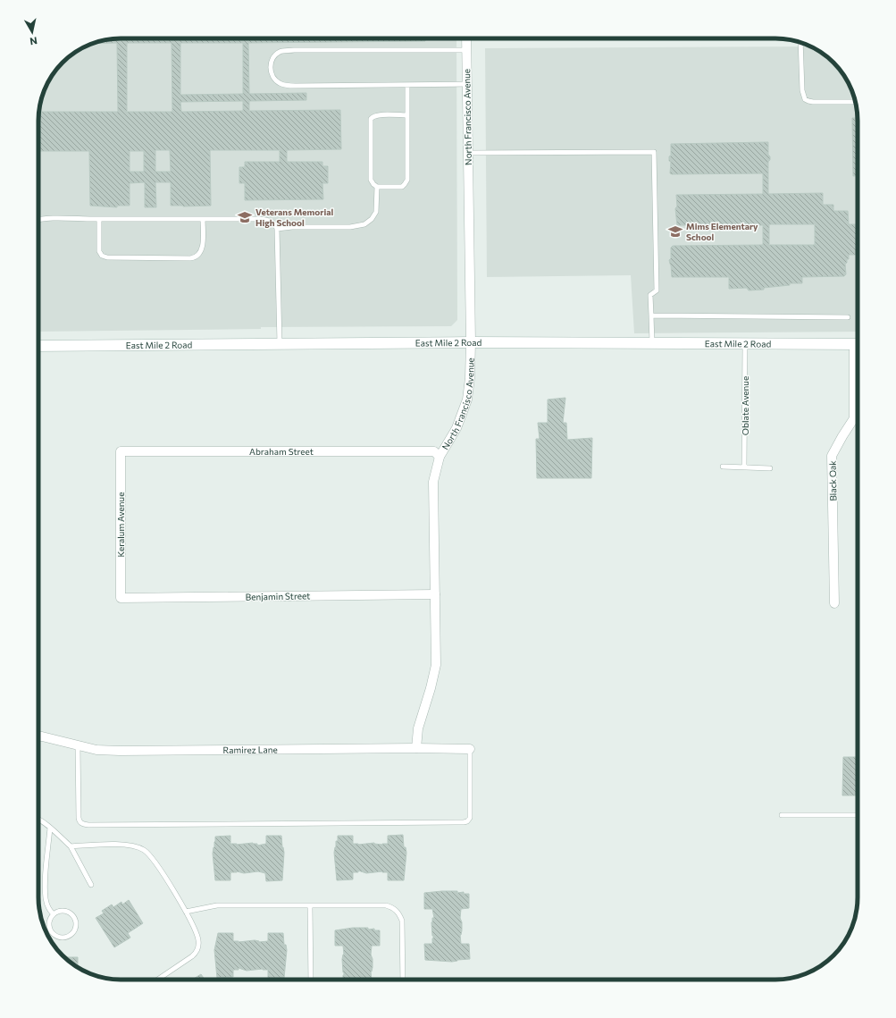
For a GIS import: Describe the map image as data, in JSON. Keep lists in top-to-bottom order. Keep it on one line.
{"streets":{"main road":["East Mile 2 Road"],"street":["North Francisco Avenue","Abraham Street","Black Oak","Keralum Avenue","Benjamin Street","Ramirez Lane"],"lane":["Oblate Avenue"]},"crossings":[["North Francisco Avenue","East Mile 2 Road"],["North Francisco Avenue","Abraham Street"],["North Francisco Avenue","Benjamin Street"],["North Francisco Avenue","Ramirez Lane"],["East Mile 2 Road","Oblate Avenue"],["Abraham Street","Keralum Avenue"],["Keralum Avenue","Benjamin Street"]],"places":{"school or university":["Veterans Memorial High School","Mims Elementary School"]},"north":"bottom"}
